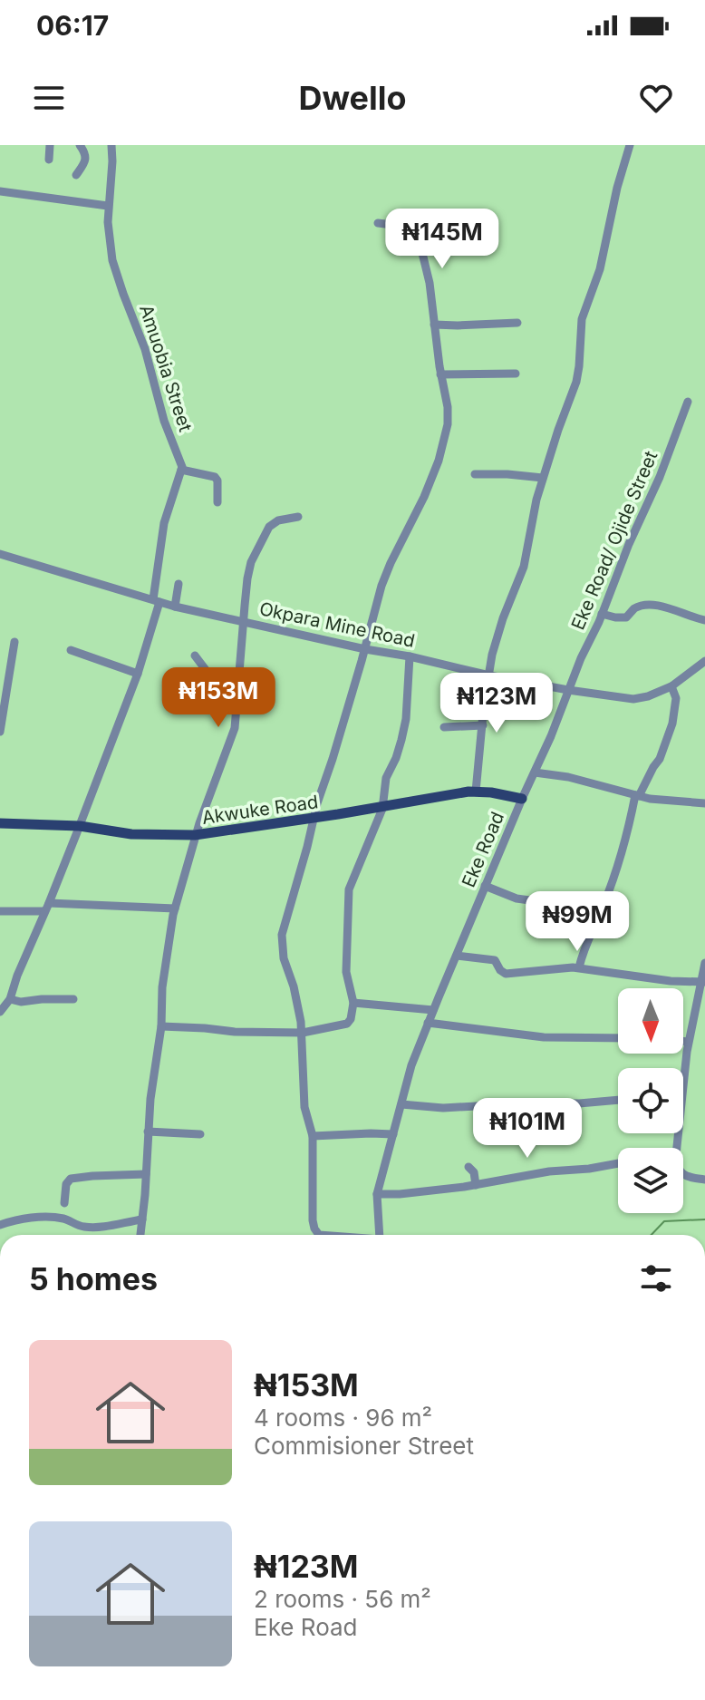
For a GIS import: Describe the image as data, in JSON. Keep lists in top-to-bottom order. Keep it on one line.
{"streets":{"main road":["Akwuke Road"],"street":["Amuobia Street","Eke Road/ Ojide Street","Okpara Mine Road","Eke Road"]},"crossings":[["Eke Road/ Ojide Street","Okpara Mine Road"],["Eke Road/ Ojide Street","Eke Road"],["Okpara Mine Road","Eke Road"],["Akwuke Road","Eke Road"]],"north":"bottom","page":{"status":"06:17","header":"Dwello","price":["₦145M","₦153M","₦123M","₦99M","₦101M"],"heading":"5 homes","list":[{"name":"₦153M","note":"4 rooms · 96 m² · Commisioner Street"},{"name":"₦123M","note":"2 rooms · 56 m² · Eke Road"}]}}
